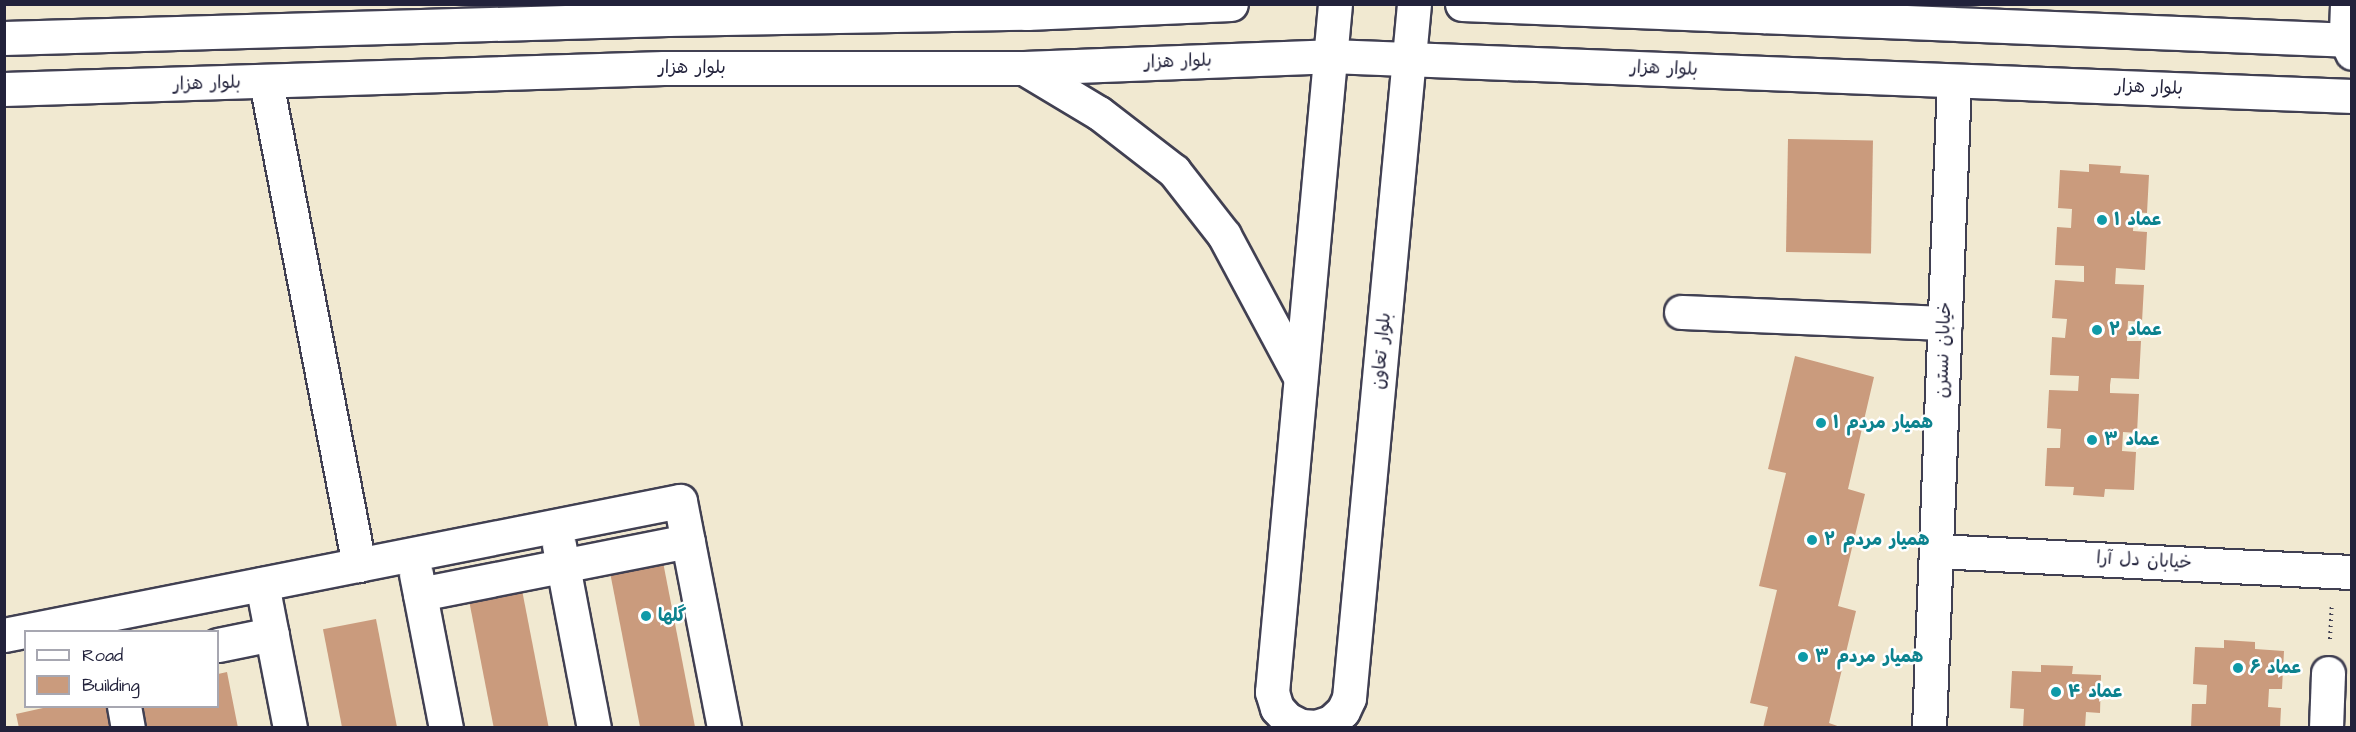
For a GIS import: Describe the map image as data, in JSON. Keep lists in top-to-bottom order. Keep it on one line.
{"streets":{"street":["بلوار هزار","خیابان نسترن","بلوار تعاون","خیابان دل آرا"]},"crossings":[["بلوار هزار","خیابان نسترن"],["بلوار هزار","بلوار تعاون"],["خیابان نسترن","خیابان دل آرا"]],"places":["عماد ۱","عماد ۲","همیار مردم ۱","عماد ۳","همیار مردم ۲","گلها","همیار مردم ۳","عماد ۶","عماد ۴"],"legend":["Road","Building"]}
